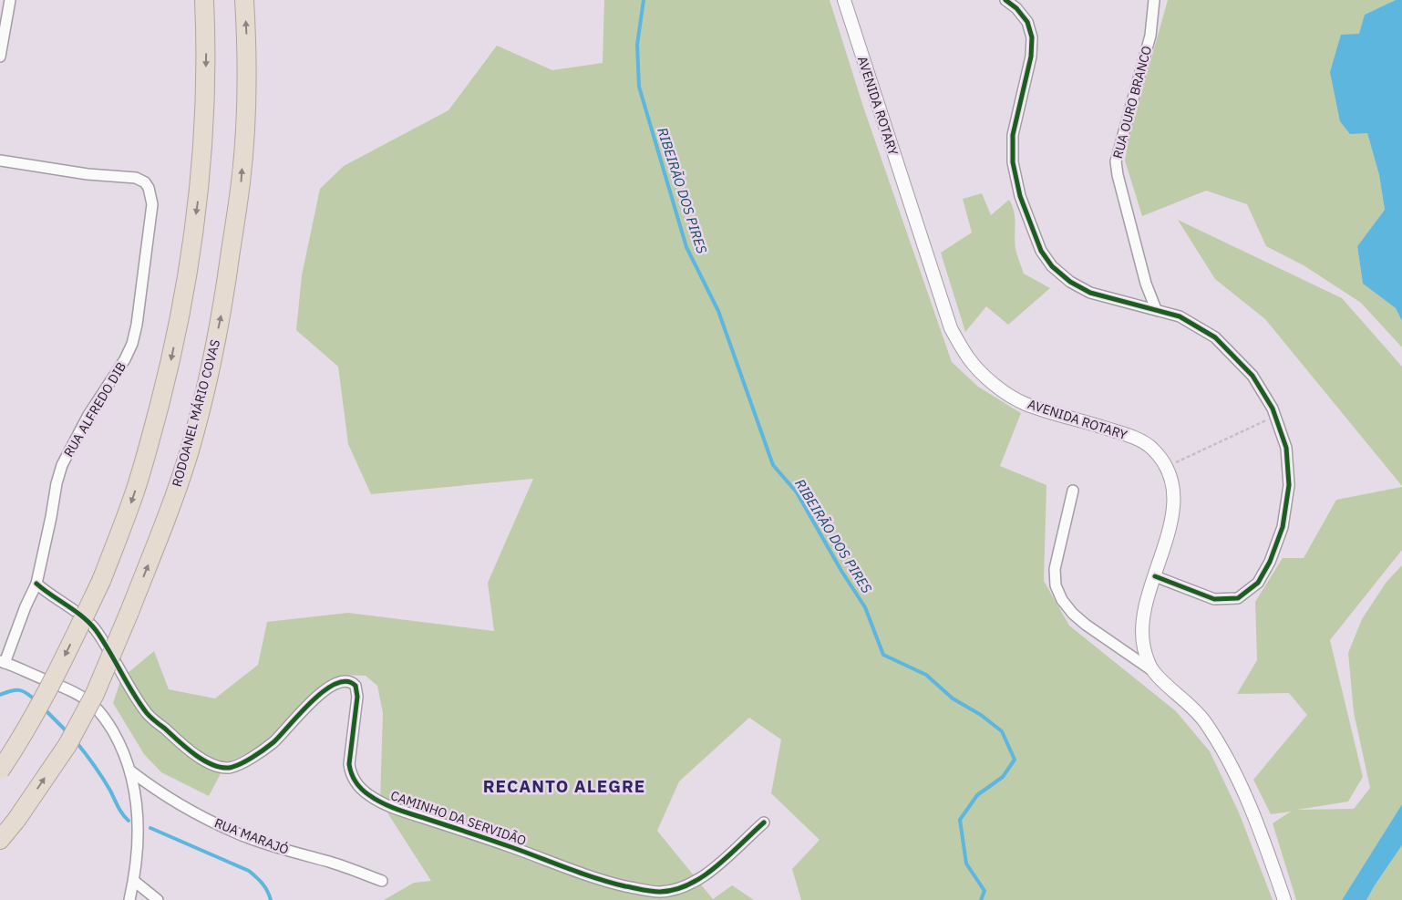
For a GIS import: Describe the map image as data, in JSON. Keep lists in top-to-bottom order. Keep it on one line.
{"streets":{"highway":["RODOANEL MÁRIO COVAS"],"street":["RUA OURO BRANCO","AVENIDA ROTARY","RUA ALFREDO DIB","CAMINHO DA SERVIDÃO","RUA MARAJÓ"]},"crossings":[["RUA ALFREDO DIB","CAMINHO DA SERVIDÃO"]],"districts":["RECANTO ALEGRE"],"water":["RIBEIRÃO DOS PIRES"]}
